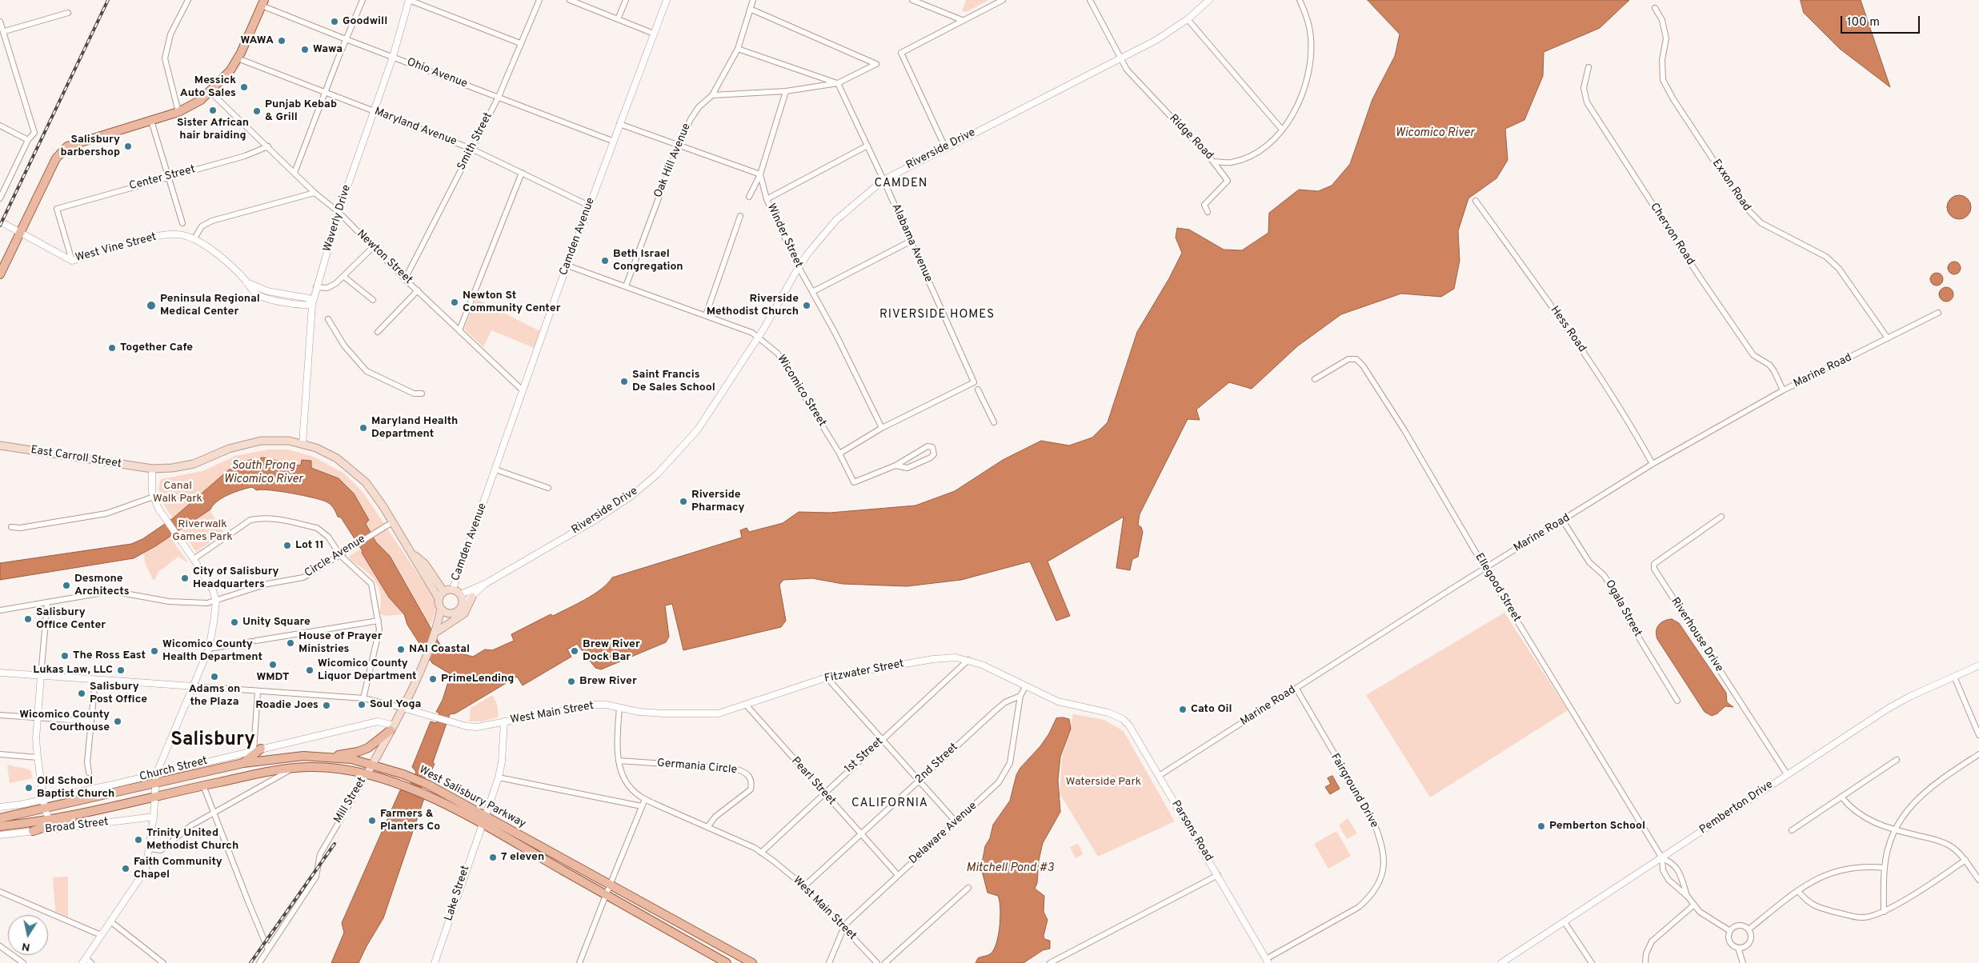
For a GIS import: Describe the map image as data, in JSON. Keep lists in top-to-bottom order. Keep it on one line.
{"streets":{"main road":["East Carroll Street","West Salisbury Parkway","Mill Street"],"street":["Ohio Avenue","Maryland Avenue","Ridge Road","Smith Street","Riverside Drive","Oak Hill Avenue","Center Street","Exxon Road","Waverly Drive","Chervon Road","Winder Street","Camden Avenue","Alabama Avenue","West Vine Street","Newton Street","Hess Road","Marine Road","Wicomico Street","Circle Avenue","Ellegood Street","Ogala Street","Riverhouse Drive","Fitzwater Street","West Main Street","1st Street","2nd Street","Germania Circle","Church Street","Pearl Street","Fairground Drive","Pemberton Drive","Broad Street","Parsons Road","Delaware Avenue","Lake Street"]},"crossings":[["Ohio Avenue","Smith Street"],["Ohio Avenue","Waverly Drive"],["Ohio Avenue","Camden Avenue"],["Maryland Avenue","Smith Street"],["Maryland Avenue","Waverly Drive"],["Maryland Avenue","Camden Avenue"],["Ridge Road","Riverside Drive"],["Smith Street","Newton Street"],["Riverside Drive","Winder Street"],["Riverside Drive","Camden Avenue"],["Riverside Drive","Alabama Avenue"],["Riverside Drive","Wicomico Street"],["Riverside Drive","Mill Street"],["Oak Hill Avenue","Wicomico Street"],["Center Street","West Vine Street"],["Center Street","Newton Street"],["Exxon Road","Marine Road"],["Waverly Drive","West Vine Street"],["Waverly Drive","Newton Street"],["Waverly Drive","East Carroll Street"],["Chervon Road","Marine Road"],["Winder Street","Alabama Avenue"],["Camden Avenue","Newton Street"],["Camden Avenue","Wicomico Street"],["Camden Avenue","Mill Street"],["Hess Road","Marine Road"],["Marine Road","Ellegood Street"],["Marine Road","Ogala Street"],["Marine Road","Fairground Drive"],["Marine Road","Parsons Road"],["East Carroll Street","Circle Avenue"],["Ellegood Street","Pemberton Drive"],["Riverhouse Drive","Pemberton Drive"],["Fitzwater Street","West Main Street"],["Fitzwater Street","1st Street"],["Fitzwater Street","Pearl Street"],["Fitzwater Street","Parsons Road"],["Fitzwater Street","Delaware Avenue"],["West Main Street","1st Street"],["West Main Street","2nd Street"],["West Main Street","Germania Circle"],["West Main Street","Mill Street"],["West Main Street","Delaware Avenue"],["West Main Street","Lake Street"],["1st Street","Pearl Street"],["2nd Street","Pearl Street"],["2nd Street","Delaware Avenue"],["Church Street","Mill Street"],["Pearl Street","Delaware Avenue"],["Fairground Drive","Parsons Road"],["West Salisbury Parkway","Mill Street"],["West Salisbury Parkway","Lake Street"]],"districts":["CAMDEN","RIVERSIDE HOMES","Salisbury","CALIFORNIA"],"water":["Wicomico River","South Prong Wicomico River","Mitchell Pond #3"],"parks":["Canal Walk Park","Riverwalk Games Park","Waterside Park"],"places":["Goodwill","WAWA","Wawa","Messick Auto Sales","Sister African hair braiding","Punjab Kebab & Grill","Salisbury barbershop","Beth Israel Congregation","Newton St Community Center","Peninsula Regional Medical Center","Riverside Methodist Church","Together Cafe","Saint Francis De Sales School","Maryland Health Department","Riverside Pharmacy","Lot 11","City of Salisbury Headquarters","Desmone Architects","Salisbury Office Center","Unity Square","House of Prayer Ministries","NAI Coastal","Wicomico County Health Department","Brew River Dock Bar","The Ross East","WMDT","Lukas Law, LLC","Wicomico County Liquor Department","Adams on the Plaza","PrimeLending","Brew River","Salisbury Post Office","Soul Yoga","Roadie Joes","Cato Oil","Wicomico County Courthouse","Old School Baptist Church","Farmers & Planters Co","Pemberton School","Trinity United Methodist Church","7 eleven","Faith Community Chapel"],"scale_bar":"100 m","north":"bottom"}
